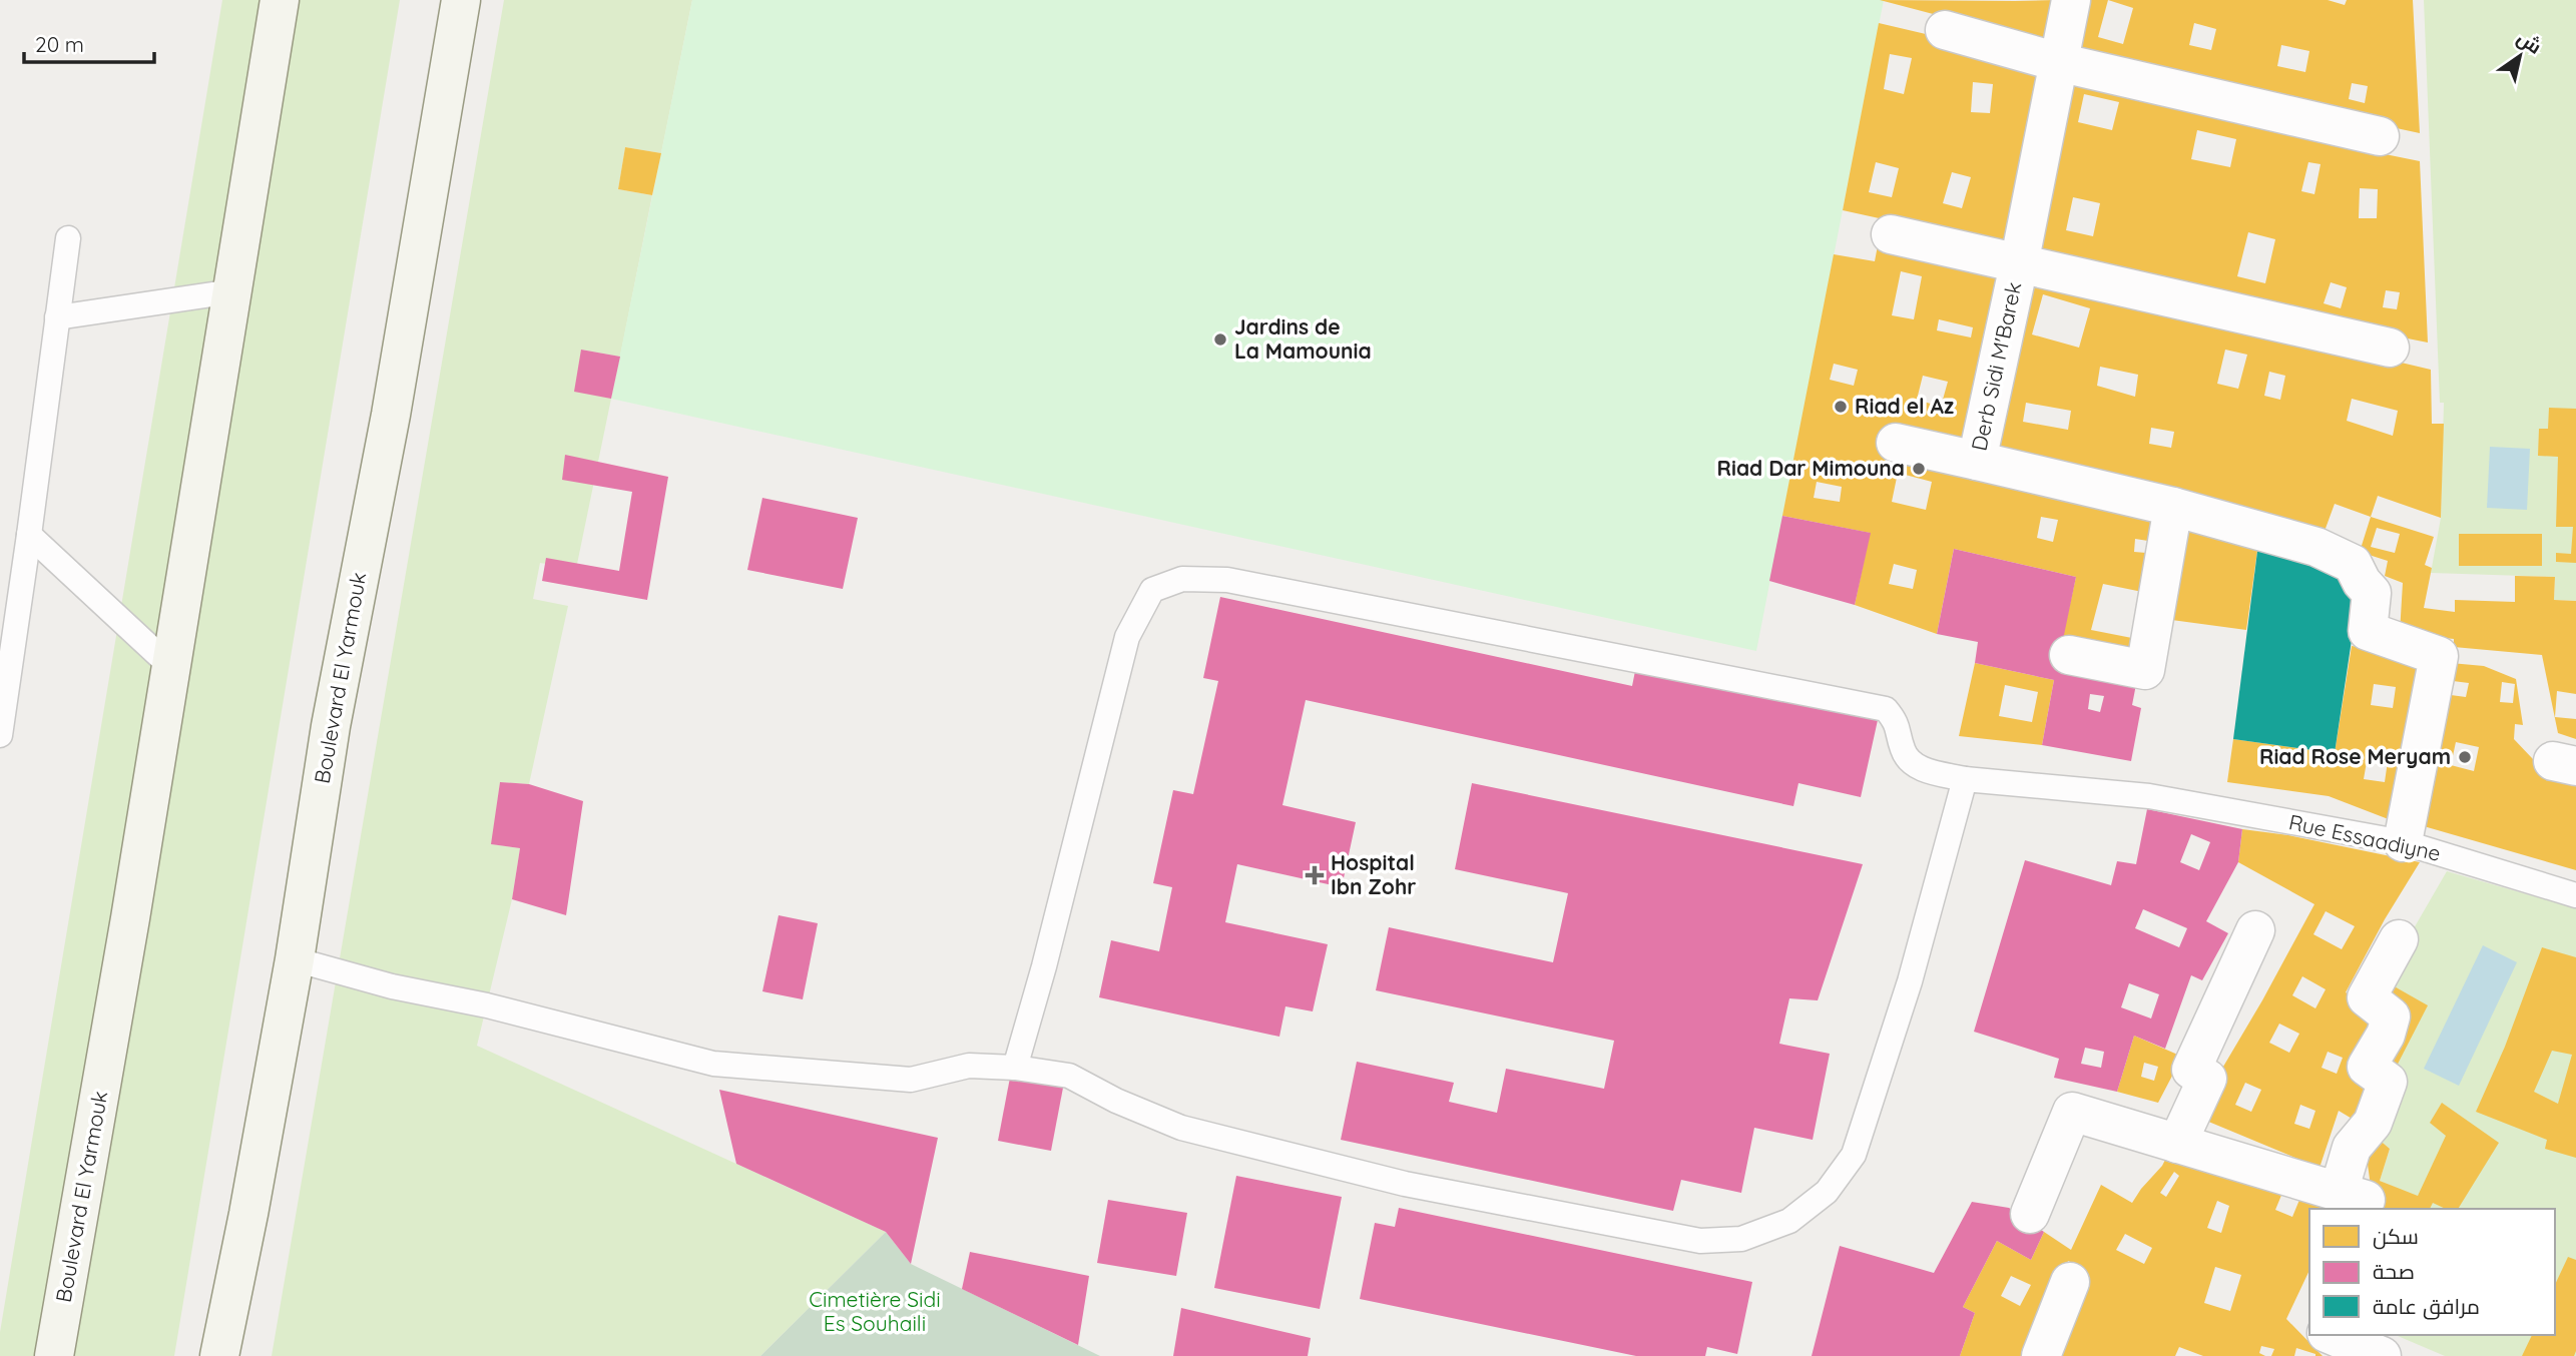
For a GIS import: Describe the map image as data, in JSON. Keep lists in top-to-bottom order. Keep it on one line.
{"streets":{"main road":["Boulevard El Yarmouk"],"street":["Derb Sidi M'Barek"],"lane":["Rue Essaadiyne"]},"crossings":[["Derb Sidi M'Barek","Rue Essaadiyne"]],"parks":["Cimetière Sidi Es Souhaili"],"places":{"other":["Jardins de La Mamounia","Riad el Az","Riad Dar Mimouna","Riad Rose Meryam"],"health":["Hospital Ibn Zohr"]},"legend":["سكن","صحة","مرافق عامة"],"scale_bar":"20 m","north":"top right"}
